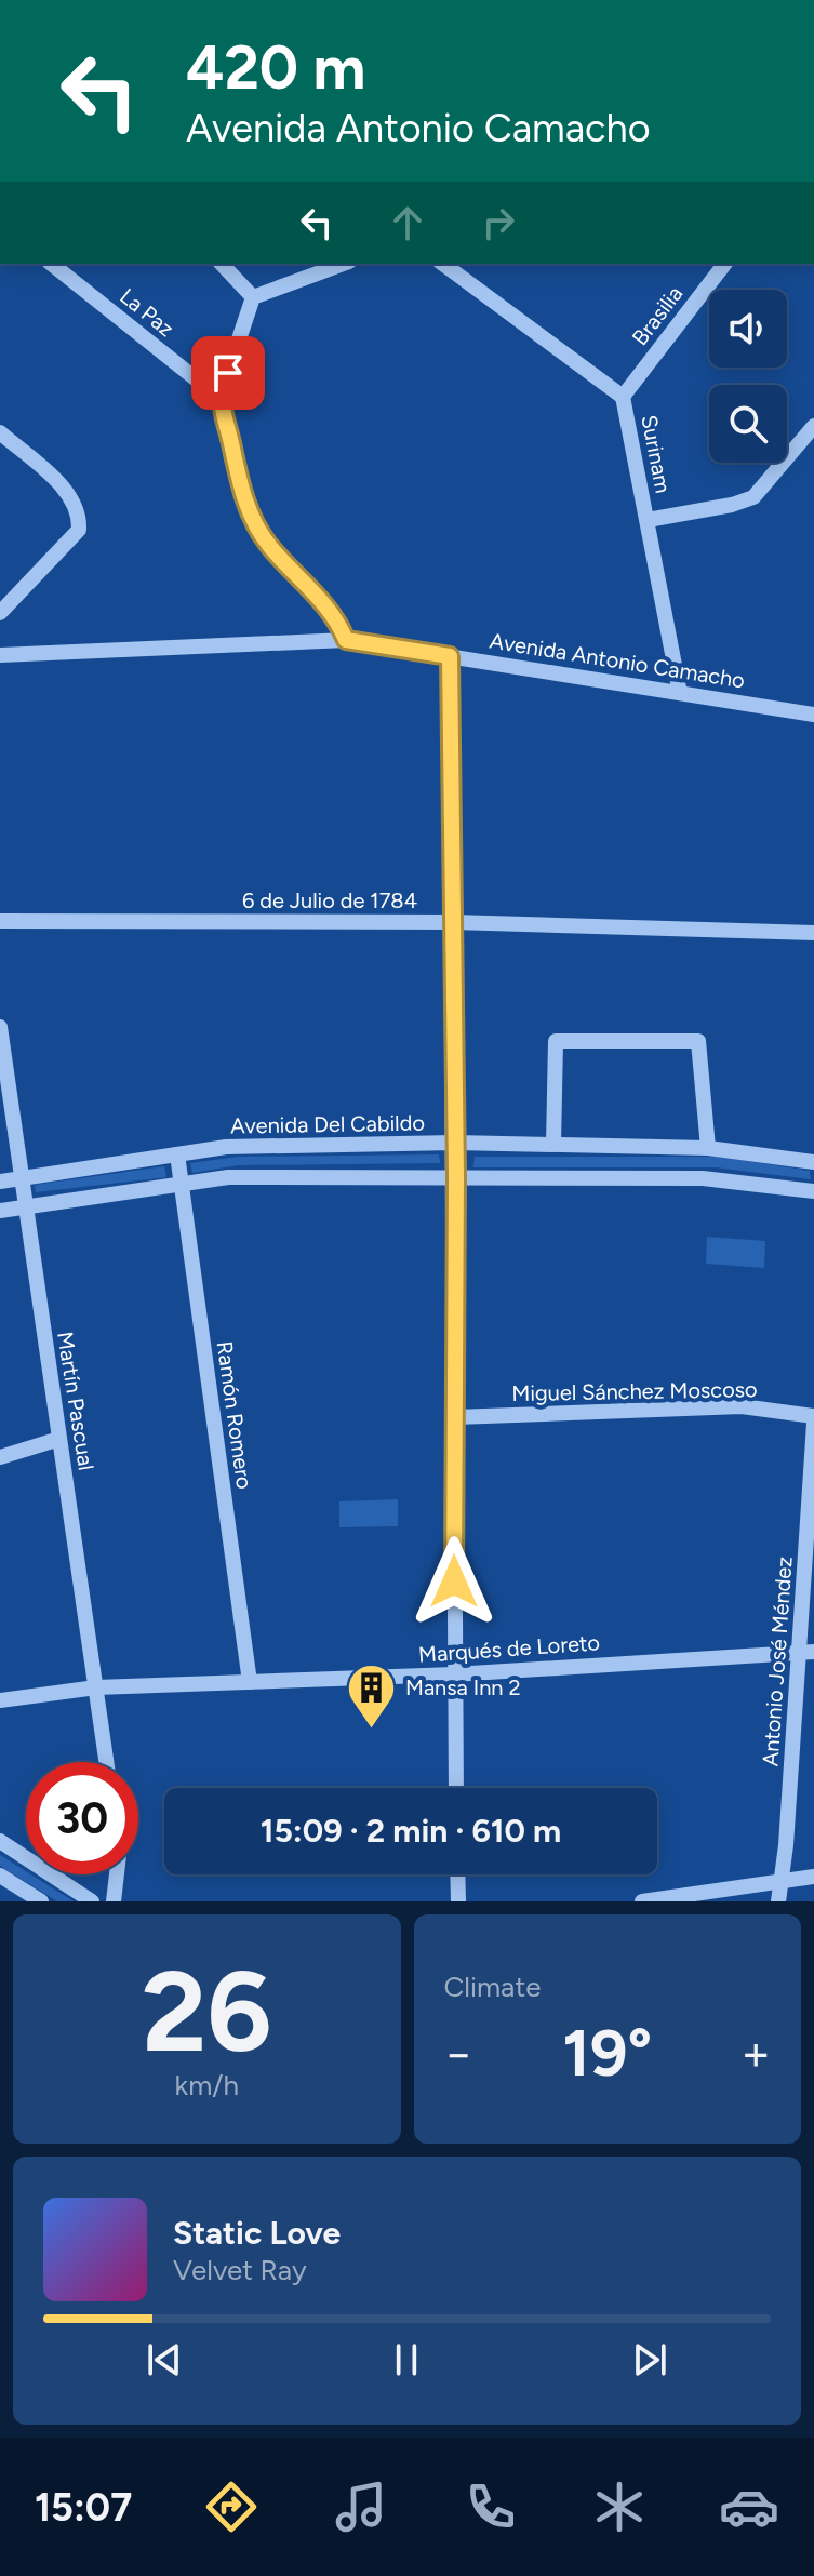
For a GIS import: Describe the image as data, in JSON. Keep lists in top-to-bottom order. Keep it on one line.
{"streets":{"street":["La Paz","Brasilia","Surinam","Avenida Antonio Camacho","6 de Julio de 1784","Avenida Del Cabildo","Miguel Sánchez Moscoso","Martín Pascual","Ramón Romero","Marqués de Loreto","Antonio José Méndez"]},"crossings":[["Brasilia","Surinam"],["Surinam","Avenida Antonio Camacho"],["Avenida Del Cabildo","Martín Pascual"],["Avenida Del Cabildo","Ramón Romero"],["Martín Pascual","Marqués de Loreto"],["Ramón Romero","Marqués de Loreto"],["Marqués de Loreto","Antonio José Méndez"]],"places":{"building":["Mansa Inn 2"]},"page":{"turn":["420 m","Avenida Antonio Camacho"],"limit":"30","trip":"15:09 · 2 min · 610 m","tile":[["26","km/h"],"Climate"],"heat":["−","19°","+"],"song":["Static Love","Velvet Ray"],"tabs":"15:07"}}
